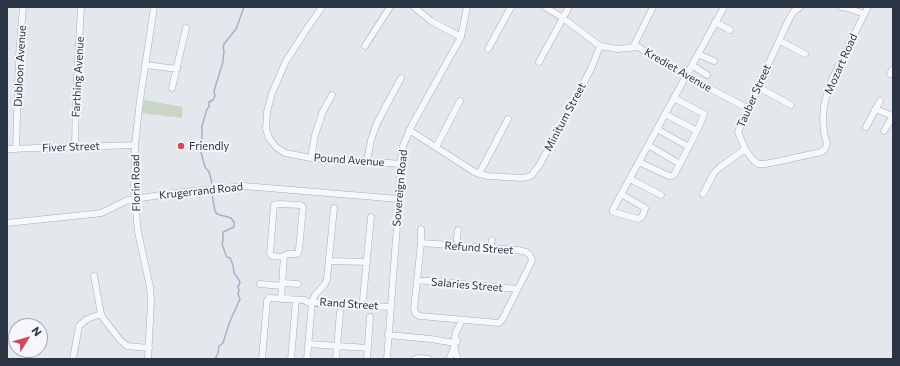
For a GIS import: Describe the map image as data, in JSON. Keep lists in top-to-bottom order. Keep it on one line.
{"streets":{"street":["Mozart Road","Dubloon Avenue","Krediet Avenue","Farthing Avenue","Tauber Street","Minitum Street","Fiver Street","Pound Avenue","Florin Road","Sovereign Road","Krugerrand Road","Refund Street","Salaries Street","Rand Street"]},"crossings":[["Mozart Road","Tauber Street"],["Dubloon Avenue","Fiver Street"],["Krediet Avenue","Tauber Street"],["Krediet Avenue","Minitum Street"],["Farthing Avenue","Fiver Street"],["Fiver Street","Florin Road"],["Pound Avenue","Sovereign Road"],["Florin Road","Krugerrand Road"],["Sovereign Road","Krugerrand Road"],["Sovereign Road","Rand Street"],["Refund Street","Salaries Street"]],"places":["Friendly"],"north":"top right"}
